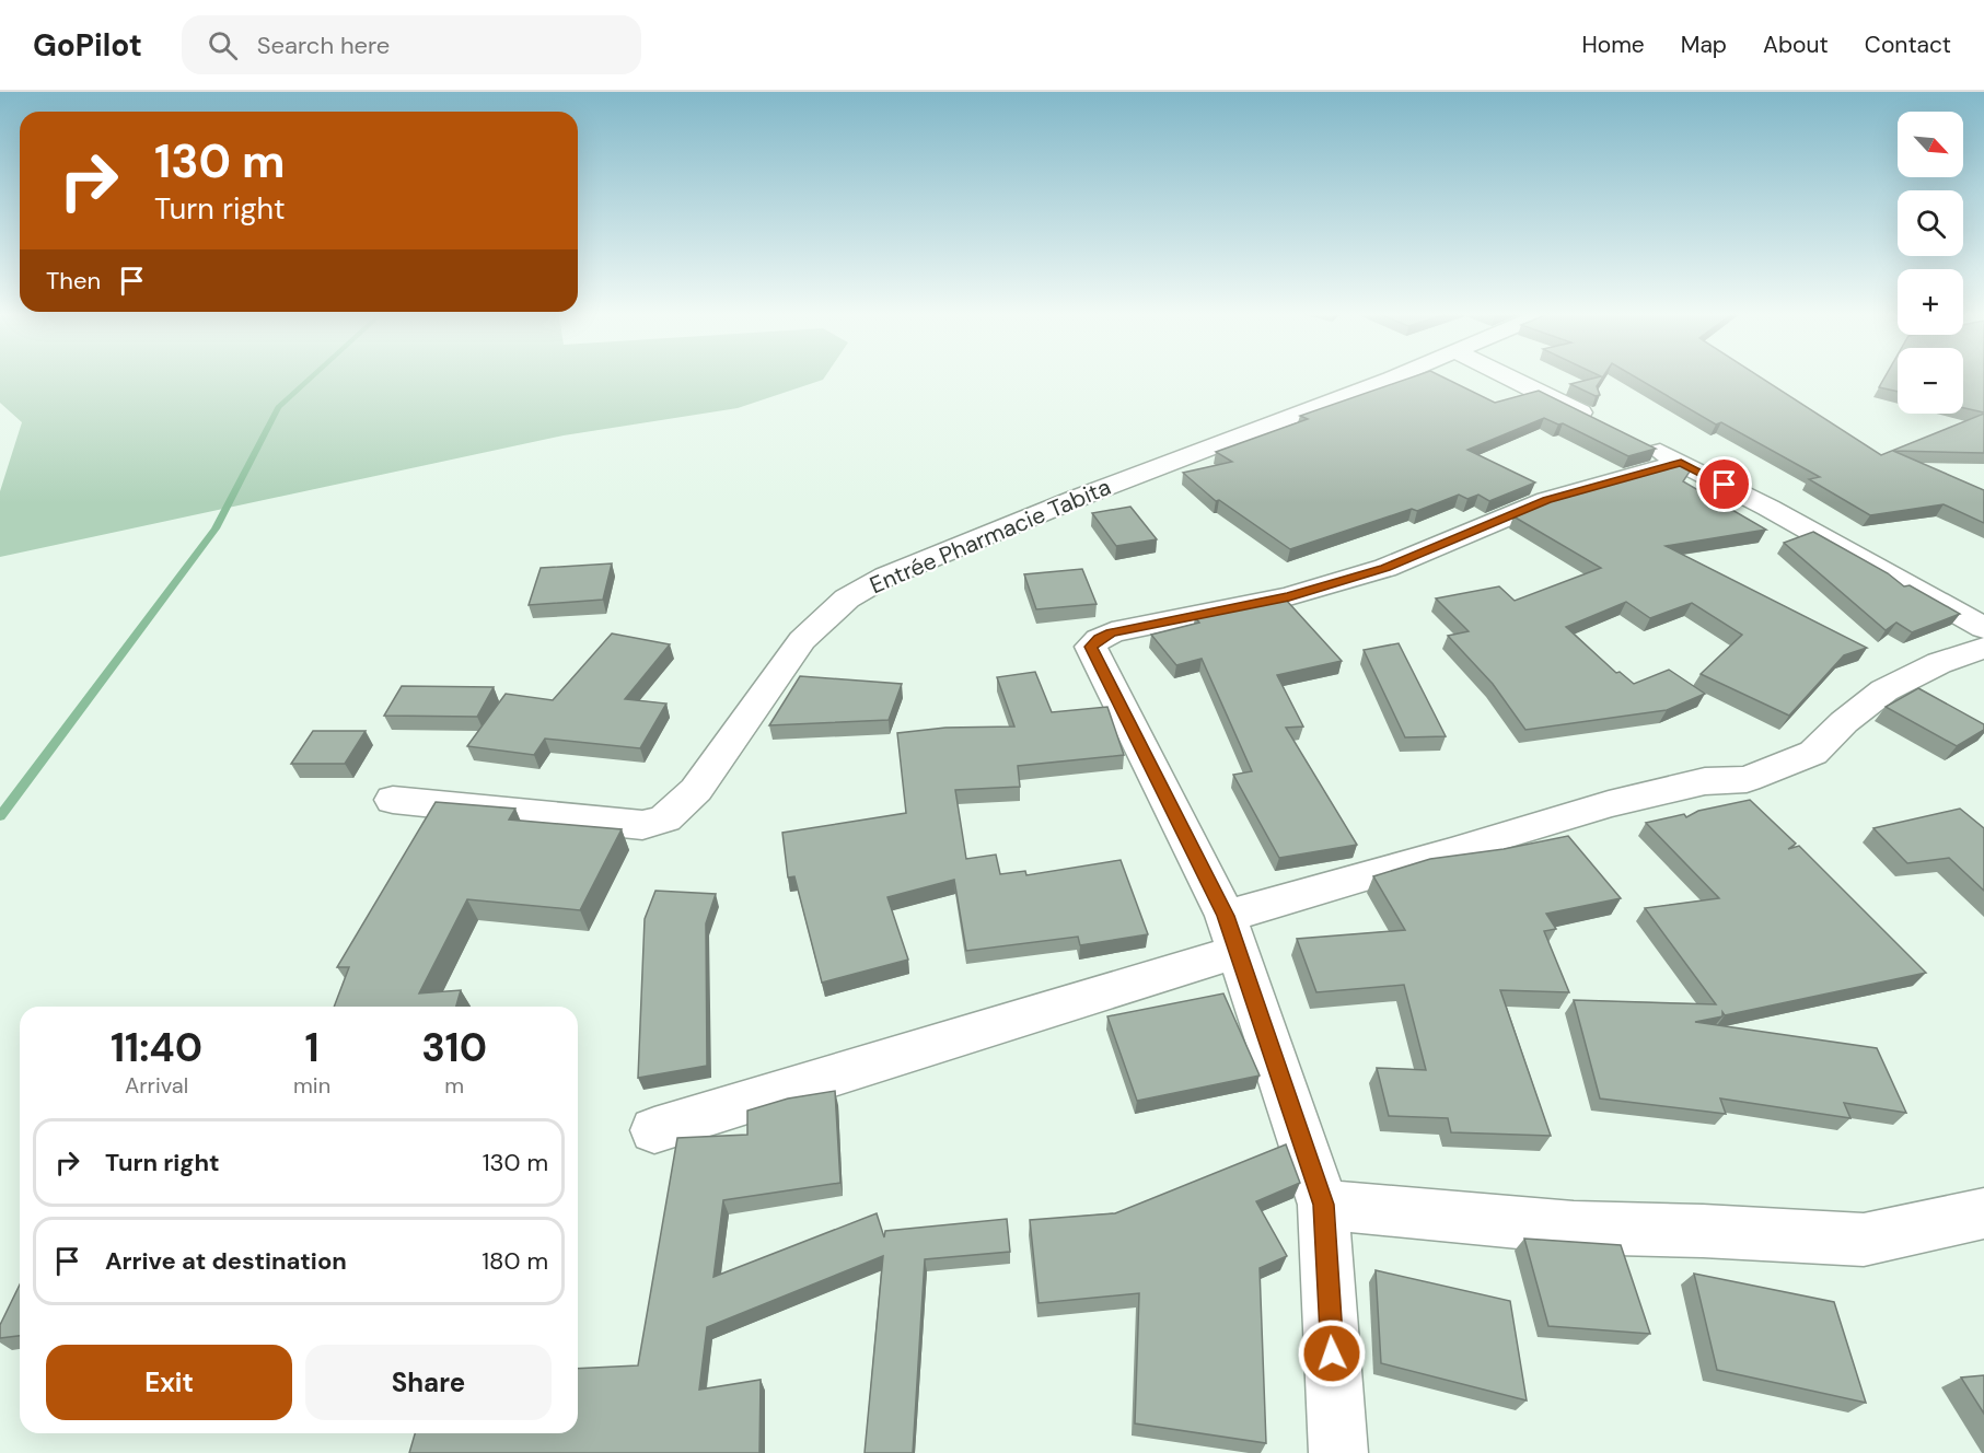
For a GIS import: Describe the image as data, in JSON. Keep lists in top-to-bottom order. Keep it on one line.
{"streets":{"street":["Entrée Pharmacie Tabita"]},"north":"bottom right","page":{"header":"GoPilot","search":"Search here","nav":["Home","Map","About","Contact"],"map_buttons":["+","−"],"turn":["130 m","Turn right"],"then":"Then","eta":["11:40","Arrival","1","min","310","m"],"list":[{"name":"Turn right","value":"130 m"},{"name":"Arrive at destination","value":"180 m"}],"buttons":["Exit","Share"]}}
